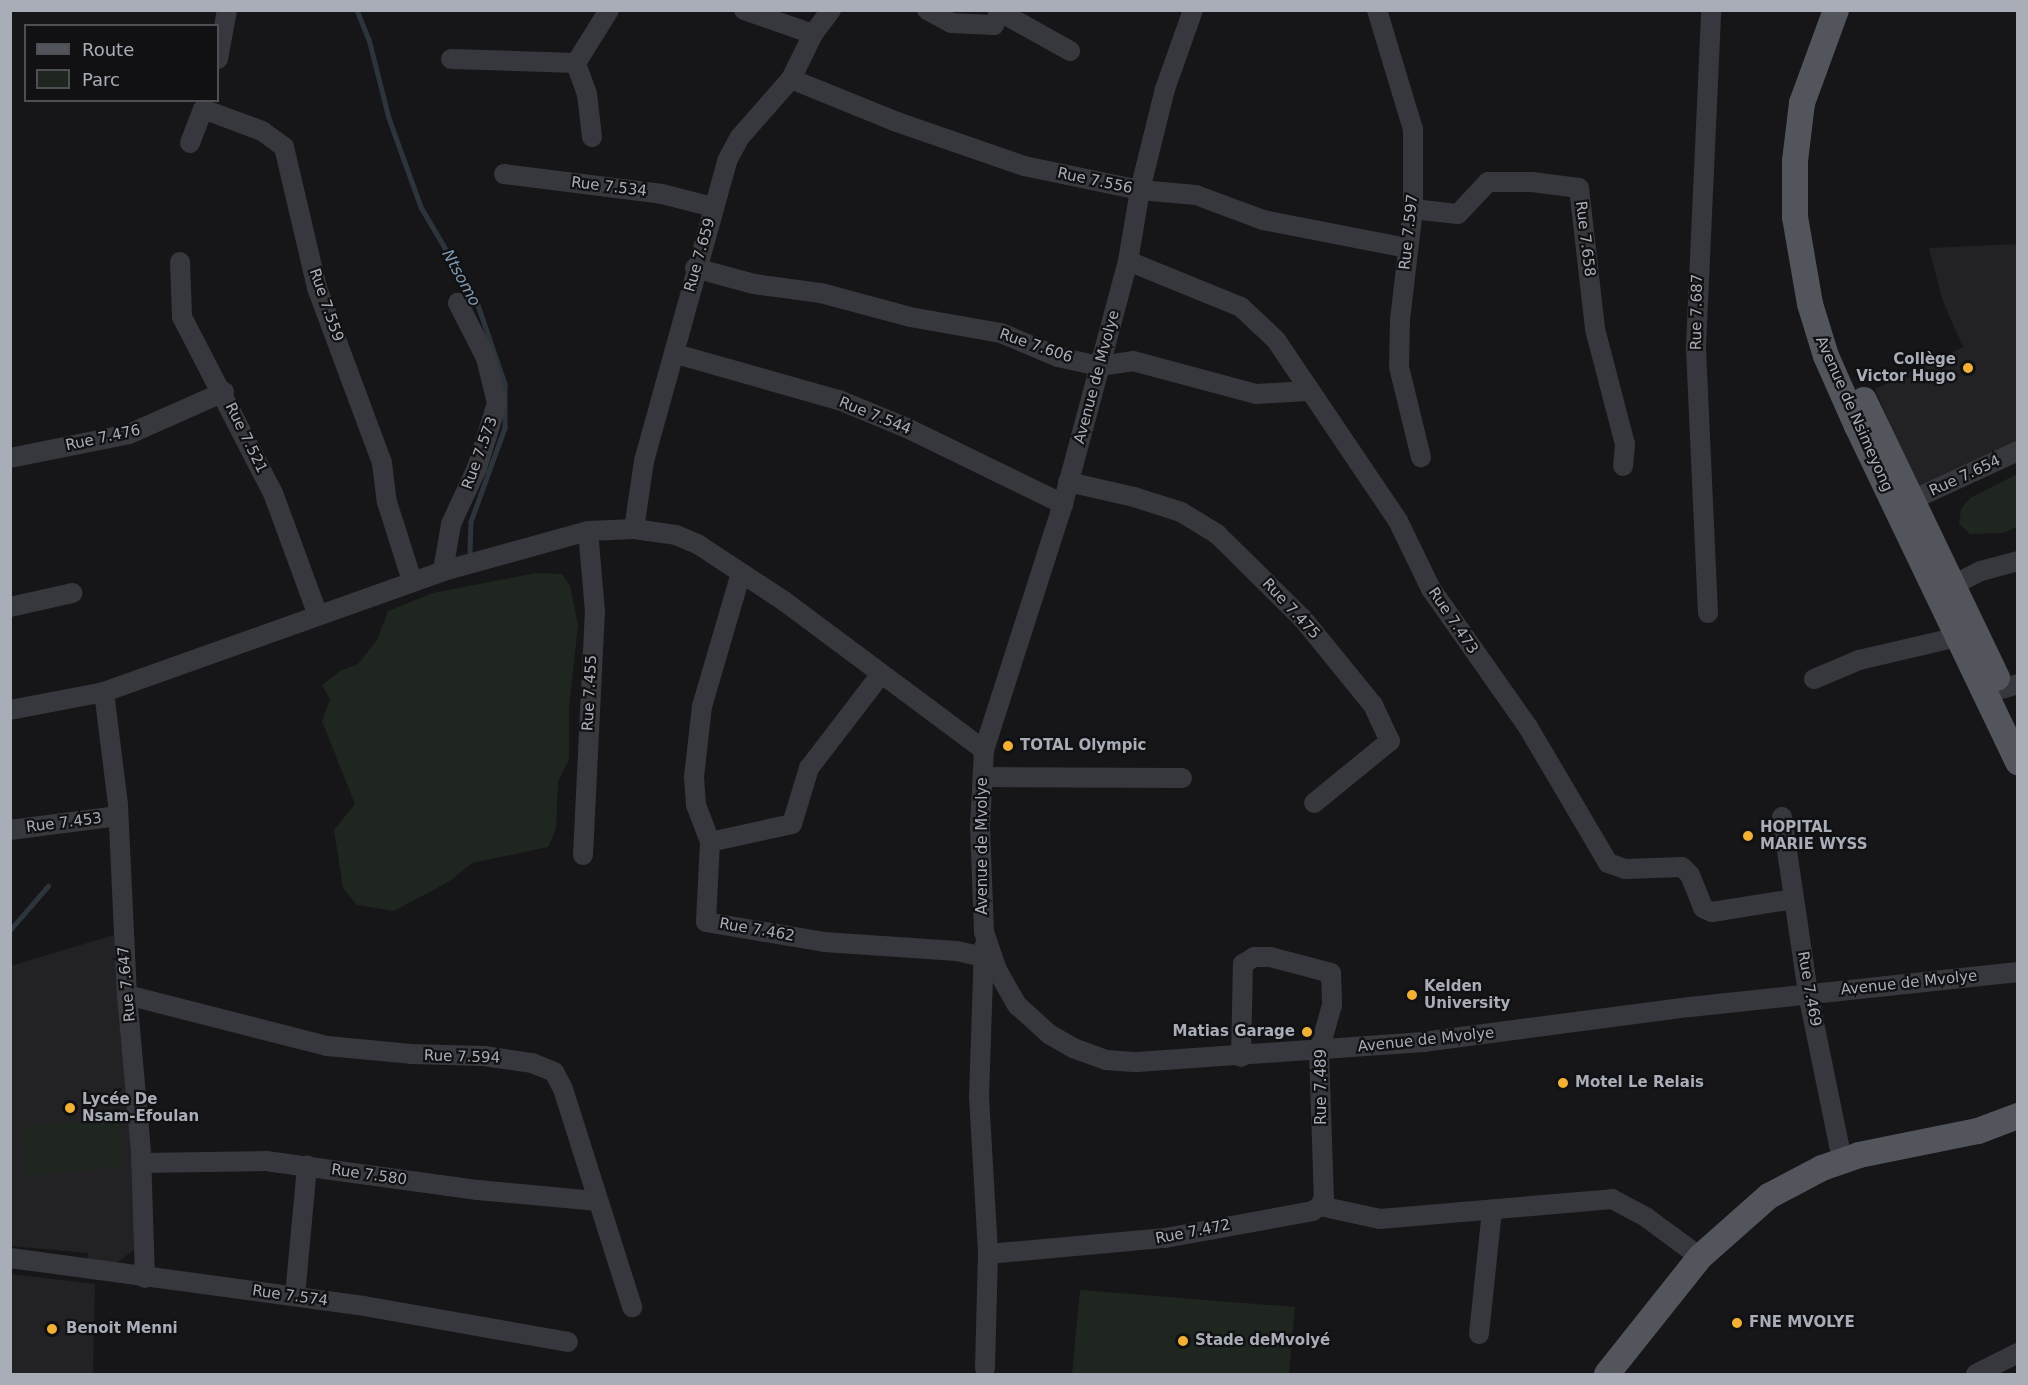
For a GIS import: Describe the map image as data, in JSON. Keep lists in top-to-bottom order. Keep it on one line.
{"streets":{"main road":["Avenue de Nsimeyong"],"street":["Rue 7.556","Rue 7.534","Rue 7.597","Rue 7.658","Rue 7.659","Rue 7.559","Rue 7.687","Rue 7.606","Avenue de Mvolye","Rue 7.544","Rue 7.476","Rue 7.521","Rue 7.573","Rue 7.654","Rue 7.475","Rue 7.473","Rue 7.455","Rue 7.453","Rue 7.462","Rue 7.647","Rue 7.469","Rue 7.594","Rue 7.489","Rue 7.580","Rue 7.472","Rue 7.574"]},"crossings":[["Rue 7.556","Rue 7.597"],["Rue 7.556","Rue 7.659"],["Rue 7.556","Avenue de Mvolye"],["Rue 7.534","Rue 7.659"],["Rue 7.597","Rue 7.658"],["Rue 7.659","Rue 7.606"],["Rue 7.659","Rue 7.544"],["Rue 7.606","Avenue de Mvolye"],["Rue 7.606","Rue 7.473"],["Avenue de Mvolye","Rue 7.544"],["Avenue de Mvolye","Rue 7.475"],["Avenue de Mvolye","Rue 7.473"],["Avenue de Mvolye","Rue 7.469"],["Avenue de Mvolye","Rue 7.489"],["Avenue de Nsimeyong","Rue 7.654"],["Rue 7.476","Rue 7.521"],["Rue 7.473","Rue 7.469"],["Rue 7.453","Rue 7.647"],["Rue 7.647","Rue 7.594"],["Rue 7.647","Rue 7.580"],["Rue 7.647","Rue 7.574"],["Rue 7.594","Rue 7.580"],["Rue 7.489","Rue 7.472"]],"water":["Ntsomo"],"places":["Collège Victor Hugo","TOTAL Olympic","HOPITAL MARIE WYSS","Kelden University","Matias Garage","Motel Le Relais","Lycée De Nsam-Efoulan","FNE MVOLYE","Benoit Menni","Stade deMvolyé"],"legend":["Route","Parc"]}
